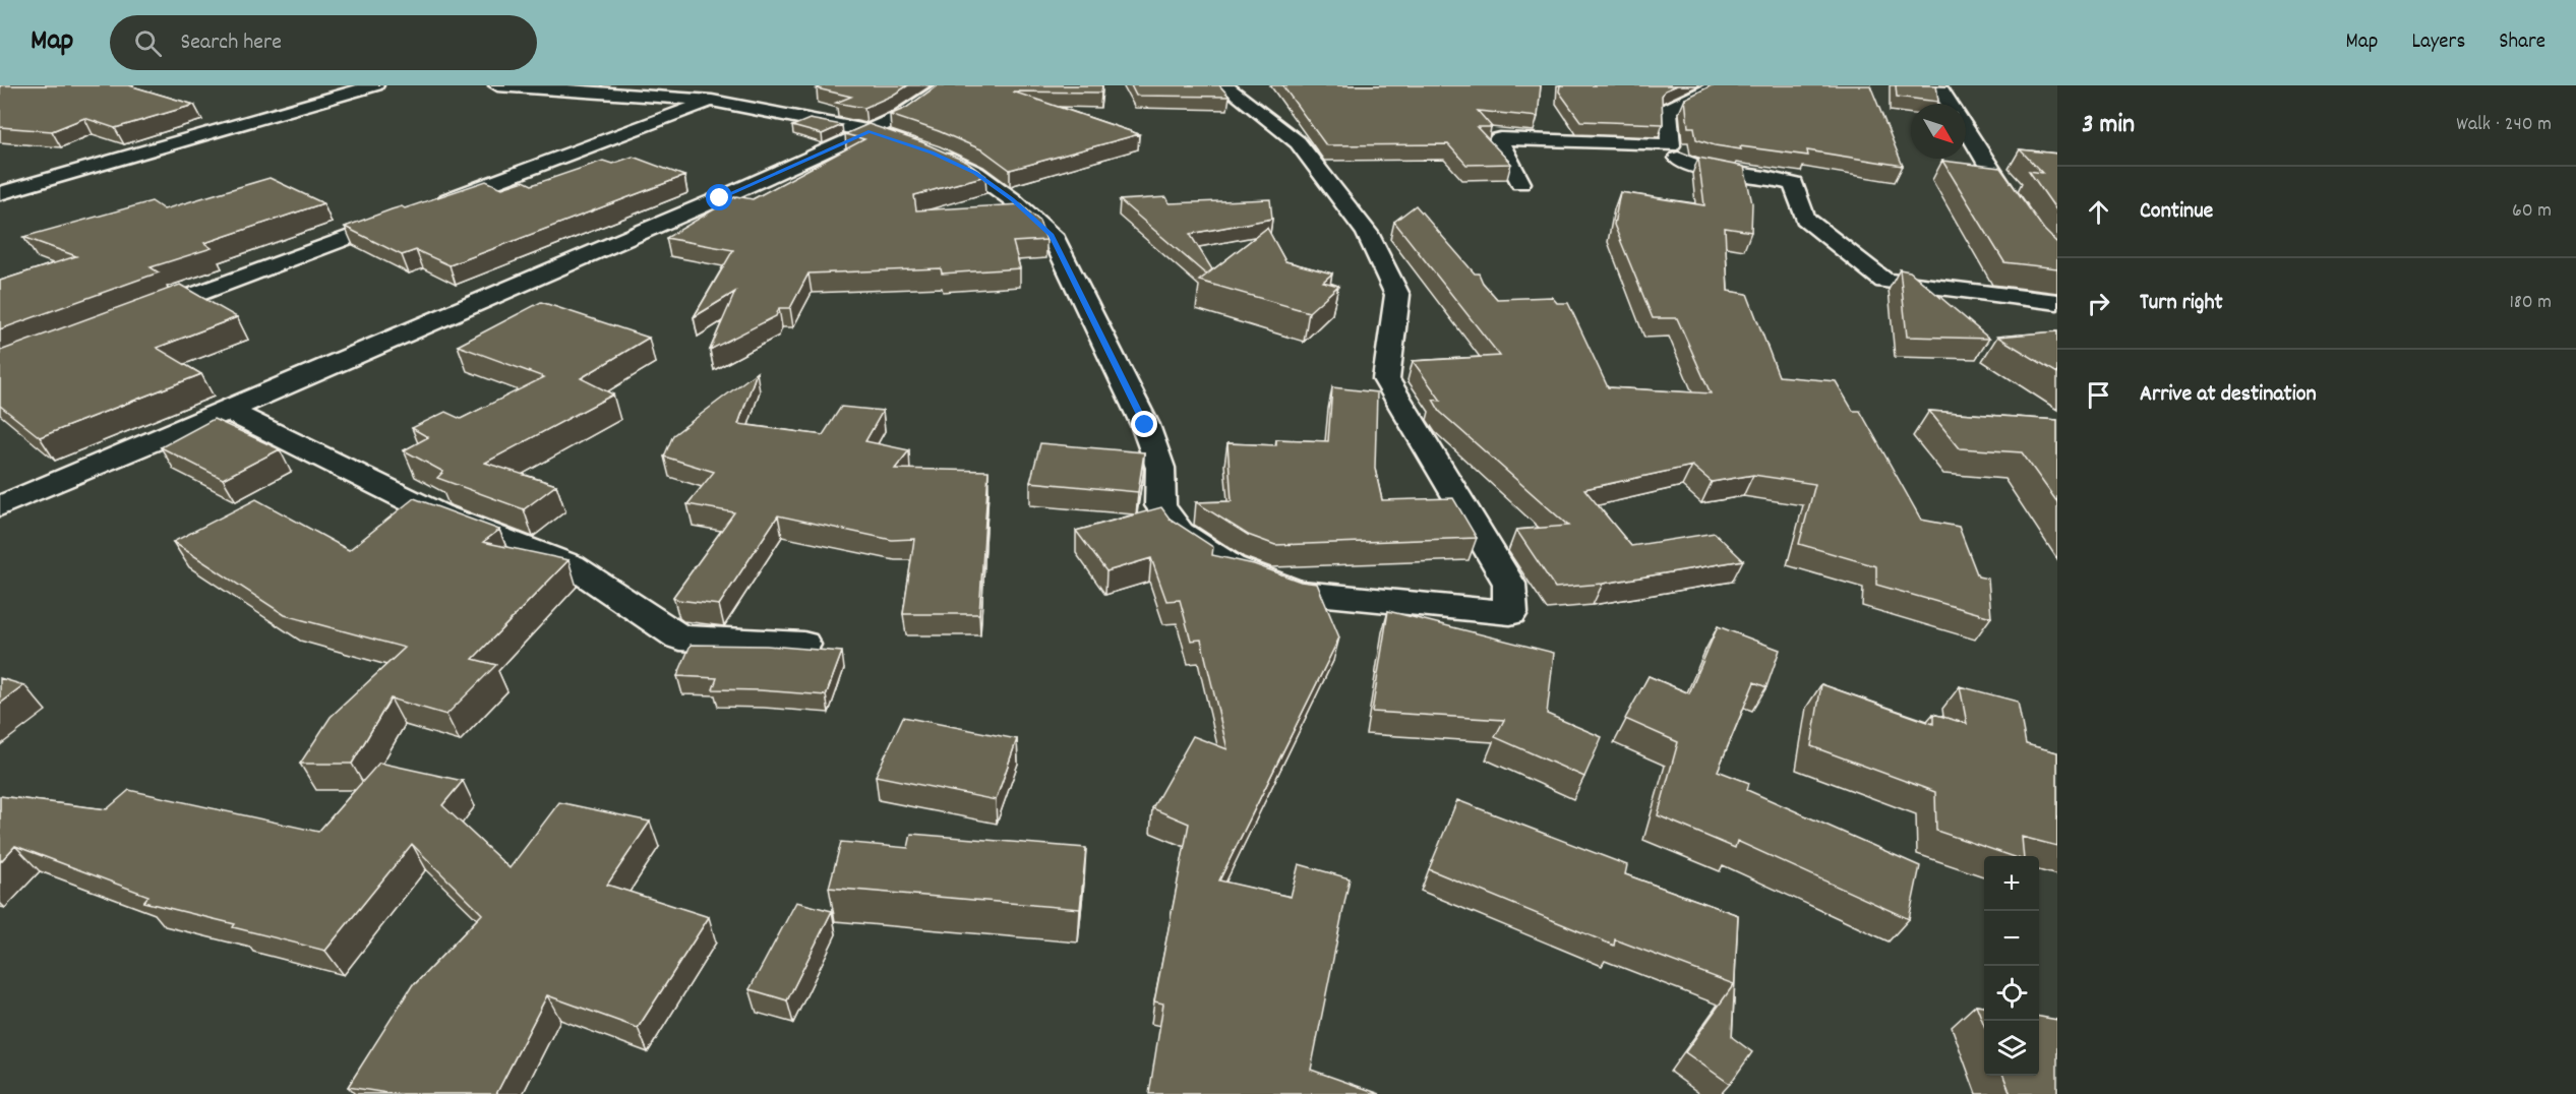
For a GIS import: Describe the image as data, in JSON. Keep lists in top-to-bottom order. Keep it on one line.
{"north":"bottom right","page":{"header":"Map","search":"Search here","nav":["Map","Layers","Share"],"heading":["3 min","Walk · 240 m"],"list":[["Continue","60 m"],["Turn right","180 m"],"Arrive at destination"],"map_buttons":["+","−"]}}
